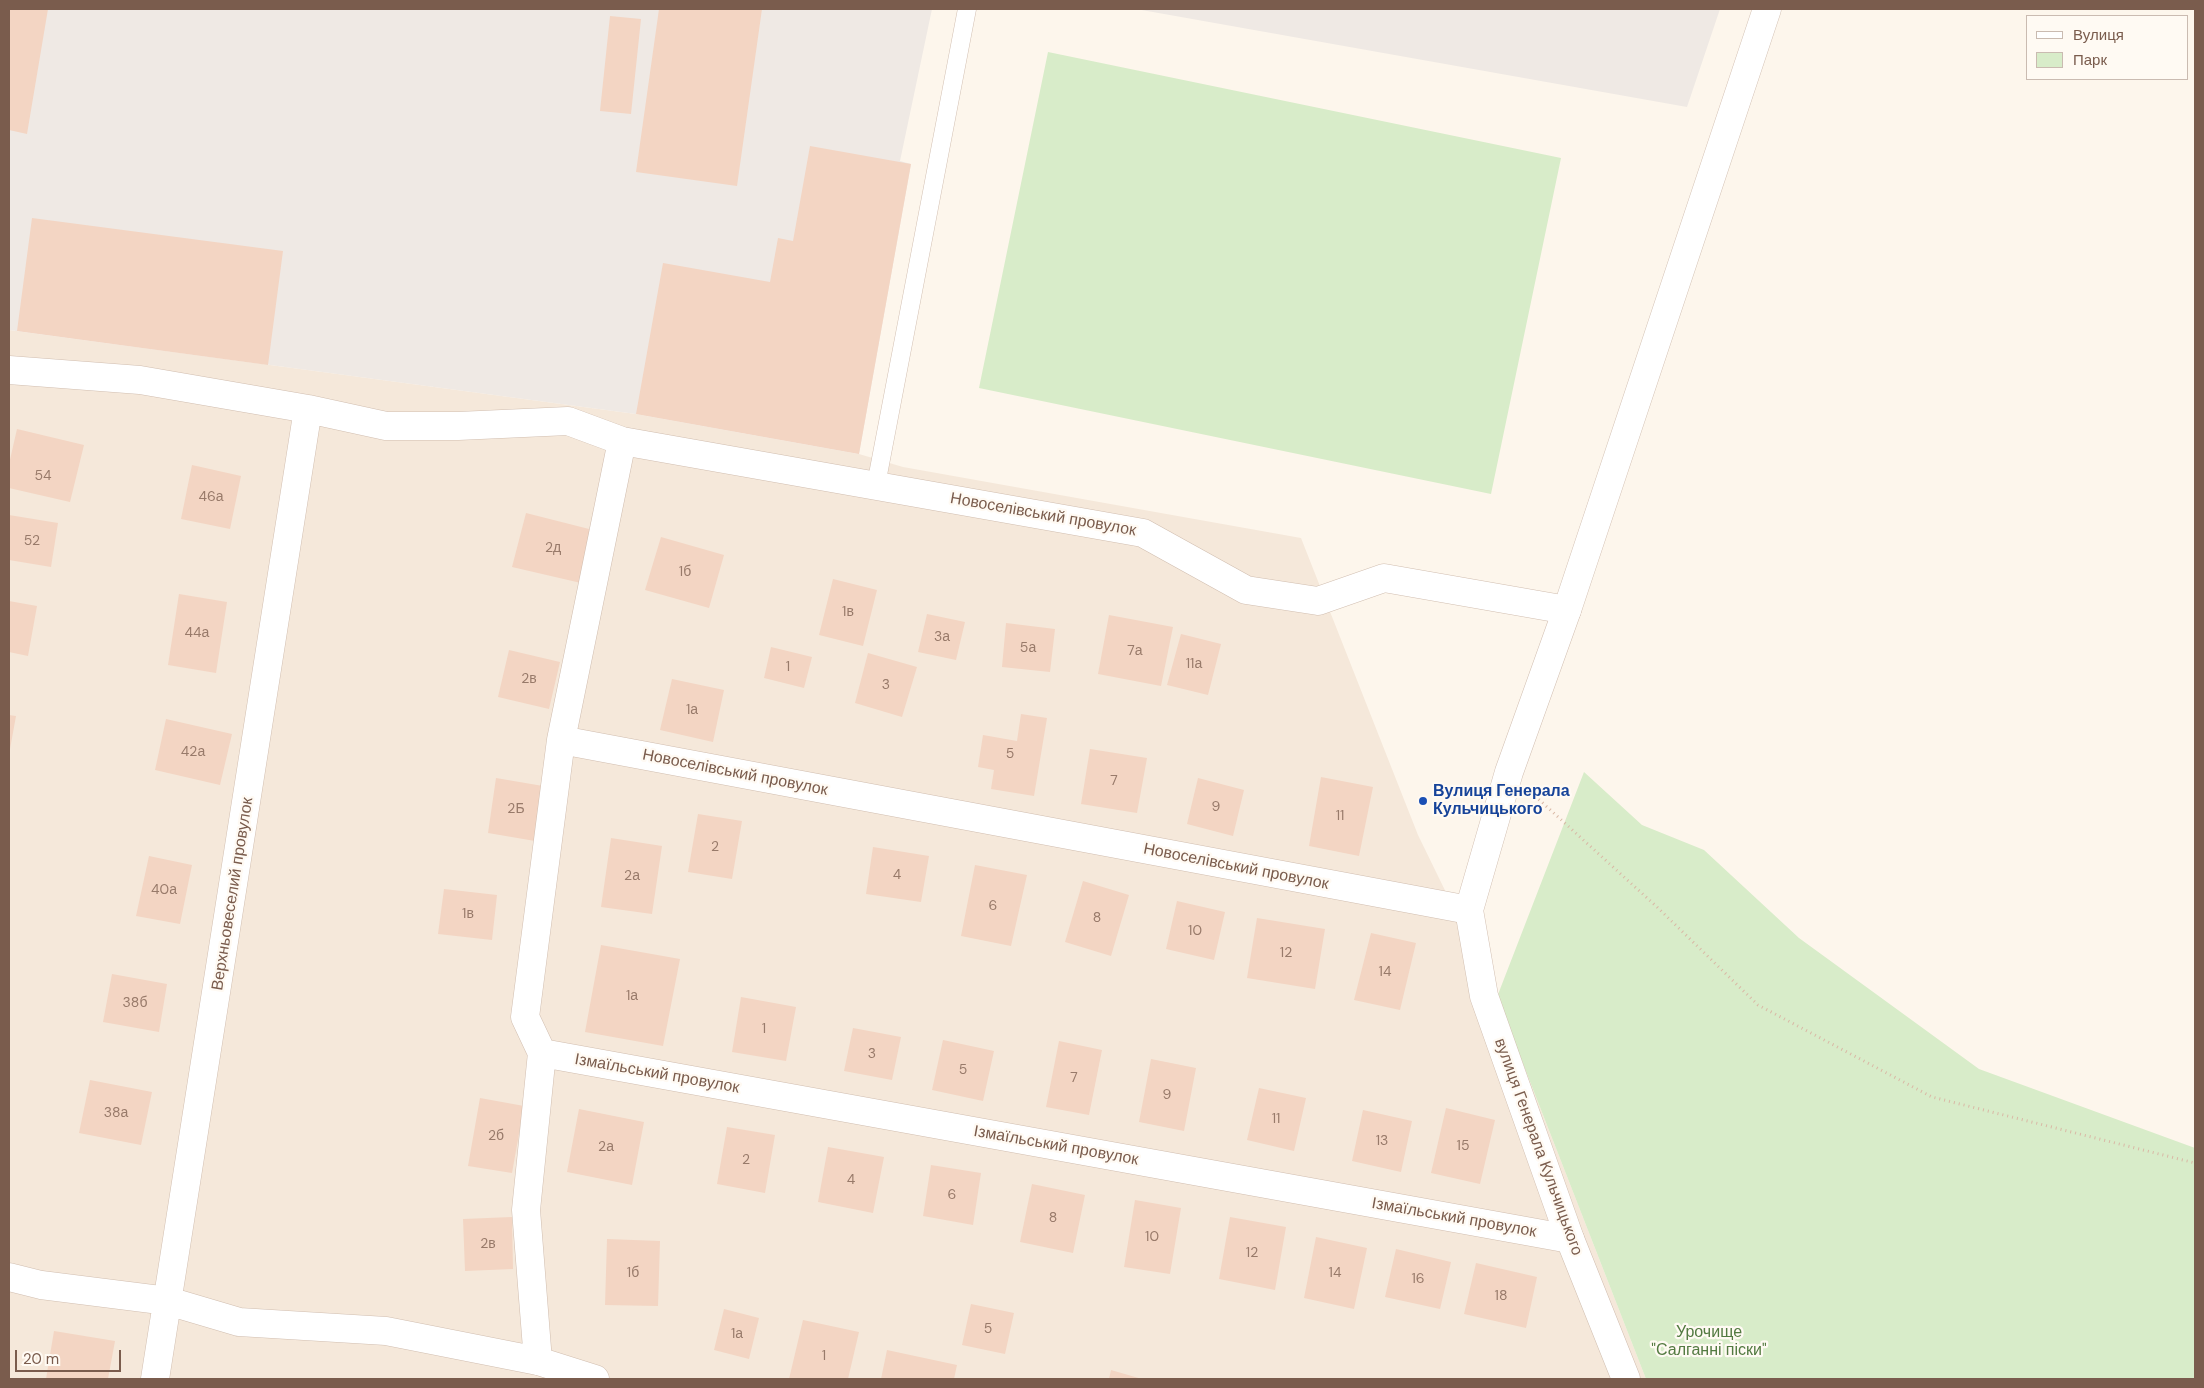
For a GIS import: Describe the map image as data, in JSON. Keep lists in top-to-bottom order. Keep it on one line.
{"streets":{"street":["Новоселівський провулок","Верхньовеселий провулок","Ізмаїльський провулок","вулиця Генерала Кульчицького"]},"crossings":[["Новоселівський провулок","Верхньовеселий провулок"],["Новоселівський провулок","вулиця Генерала Кульчицького"],["Ізмаїльський провулок","вулиця Генерала Кульчицького"]],"parks":["Урочище \"Салганні піски\""],"places":["Вулиця Генерала Кульчицького"],"house_numbers":["54","46а","52","2д","1б","1в","44а","3а","5а","7а","11а","1","2в","3","1а","42а","5","7","9","2Б","11","2","4","2а","40а","6","1в","8","10","12","14","1а","38б","1","3","5","7","9","38а","11","2б","13","15","2а","2","4","6","8","10","2в","12","1б","14","16","18","5","1а","1"],"legend":["Вулиця","Парк"],"scale_bar":"20 m"}
